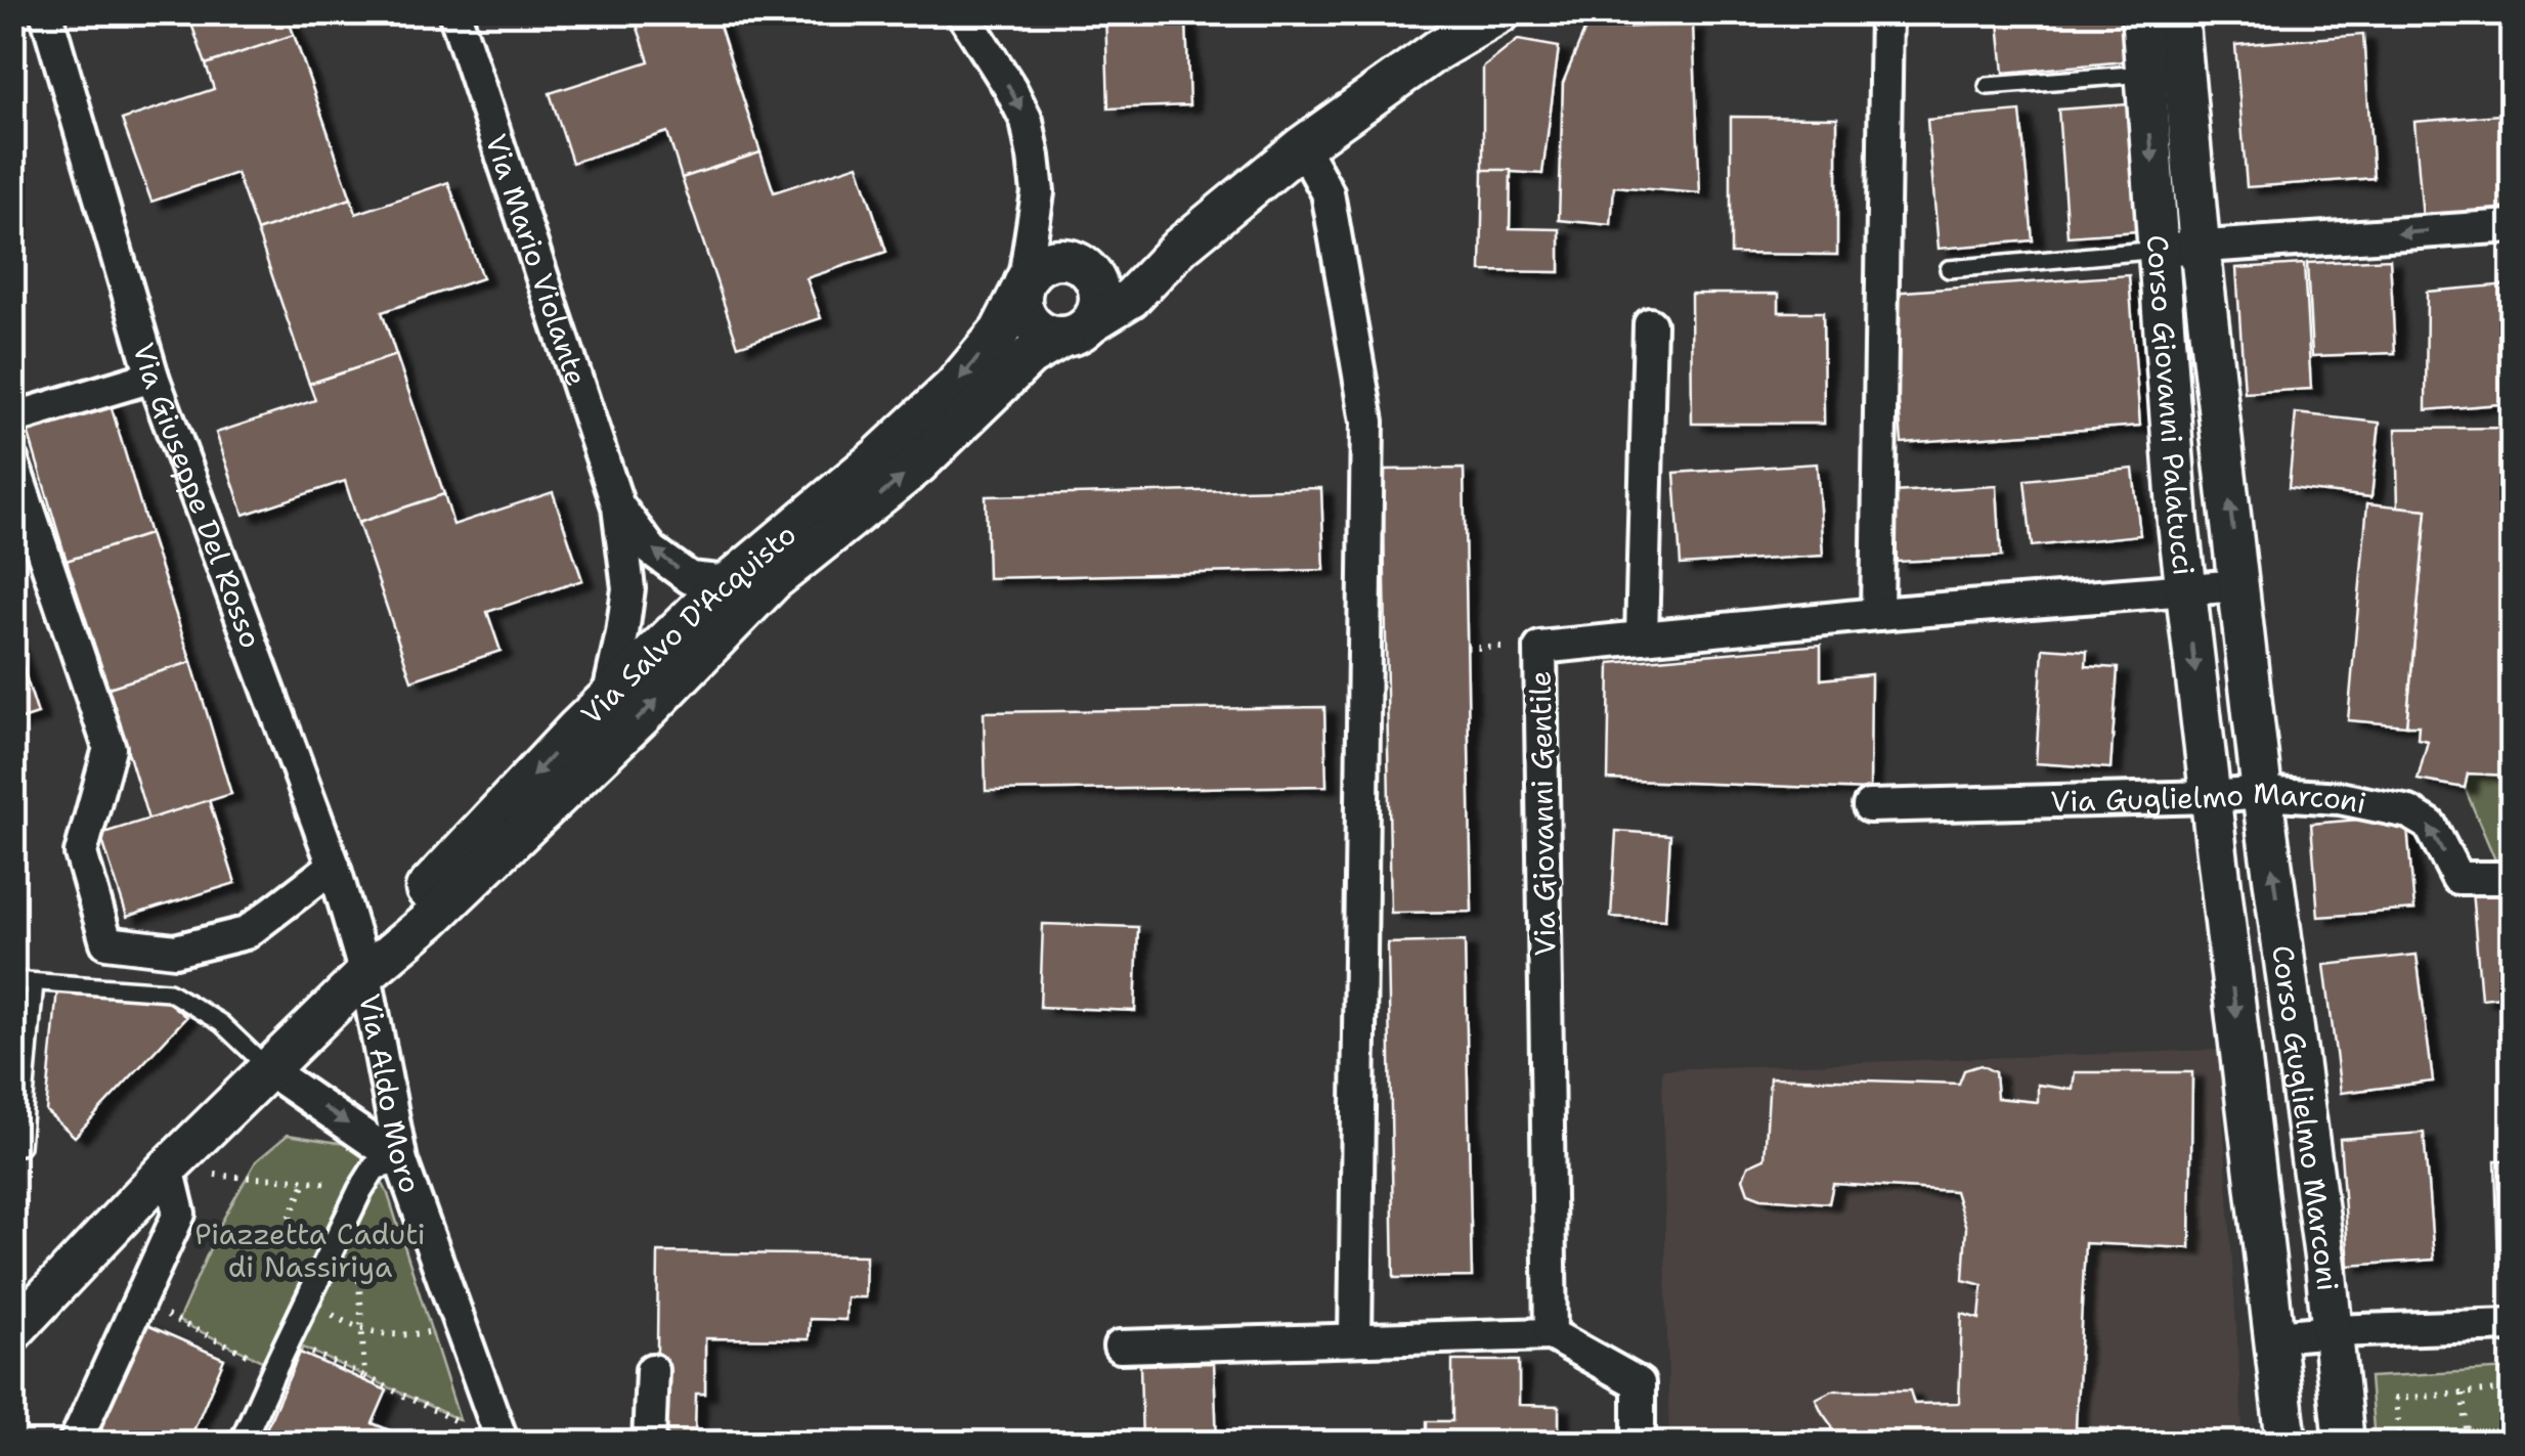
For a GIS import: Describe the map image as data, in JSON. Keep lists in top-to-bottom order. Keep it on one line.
{"streets":{"street":["Via Mario Violante","Corso Giovanni Palatucci","Via Giuseppe Del Rosso","Via Salvo D'Acquisto","Via Guglielmo Marconi","Via Giovanni Gentile","Via Aldo Moro","Corso Guglielmo Marconi"]},"crossings":[["Via Mario Violante","Via Salvo D'Acquisto"],["Corso Giovanni Palatucci","Via Guglielmo Marconi"],["Corso Giovanni Palatucci","Via Giovanni Gentile"],["Corso Giovanni Palatucci","Corso Guglielmo Marconi"],["Via Giuseppe Del Rosso","Via Salvo D'Acquisto"],["Via Giuseppe Del Rosso","Via Aldo Moro"],["Via Salvo D'Acquisto","Via Aldo Moro"],["Via Guglielmo Marconi","Corso Guglielmo Marconi"]],"one_way":["Via Guglielmo Marconi"],"parks":["Piazzetta Caduti di Nassiriya"]}
